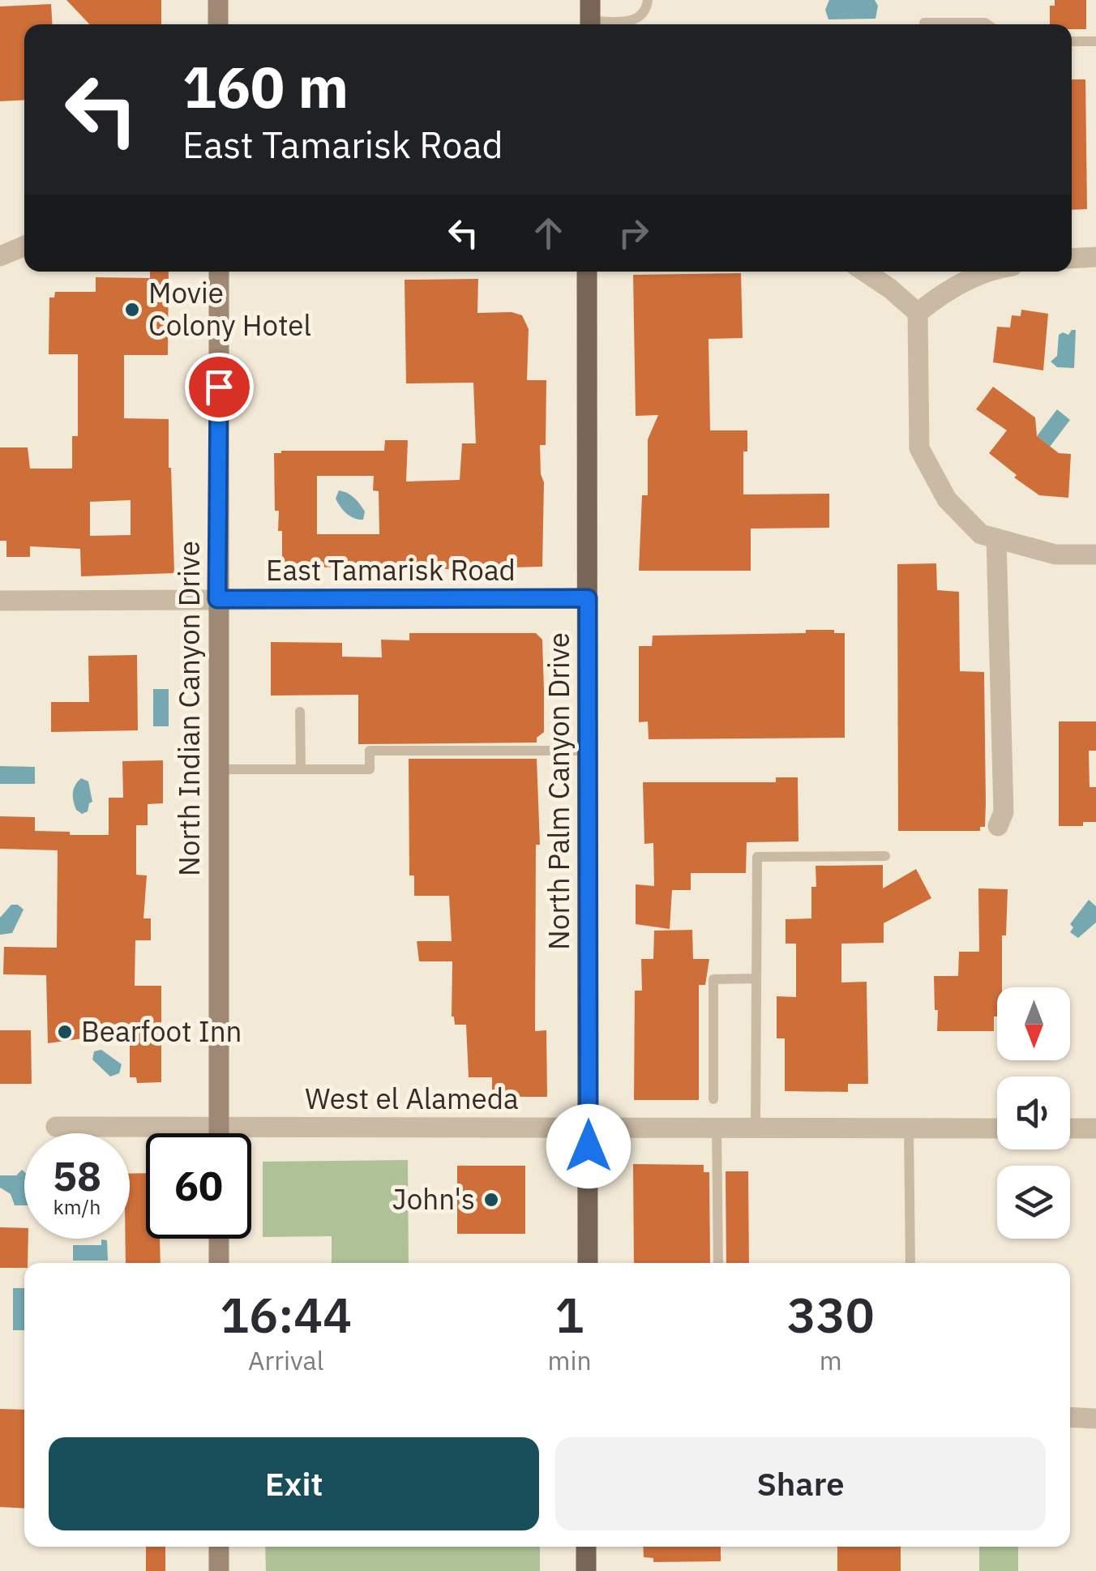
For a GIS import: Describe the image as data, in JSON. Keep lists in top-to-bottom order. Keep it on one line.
{"streets":{"main road":["North Indian Canyon Drive","North Palm Canyon Drive"],"street":["East Tamarisk Road","West el Alameda"]},"crossings":[["East Tamarisk Road","North Indian Canyon Drive"],["East Tamarisk Road","North Palm Canyon Drive"],["North Indian Canyon Drive","West el Alameda"],["North Palm Canyon Drive","West el Alameda"]],"places":["Movie Colony Hotel","Bearfoot Inn","John's"],"north":"bottom","page":{"turn":["160 m","East Tamarisk Road"],"speed":"58 km/h","limit":"60","eta":["16:44","Arrival","1","min","330","m"],"buttons":["Exit","Share"]}}
